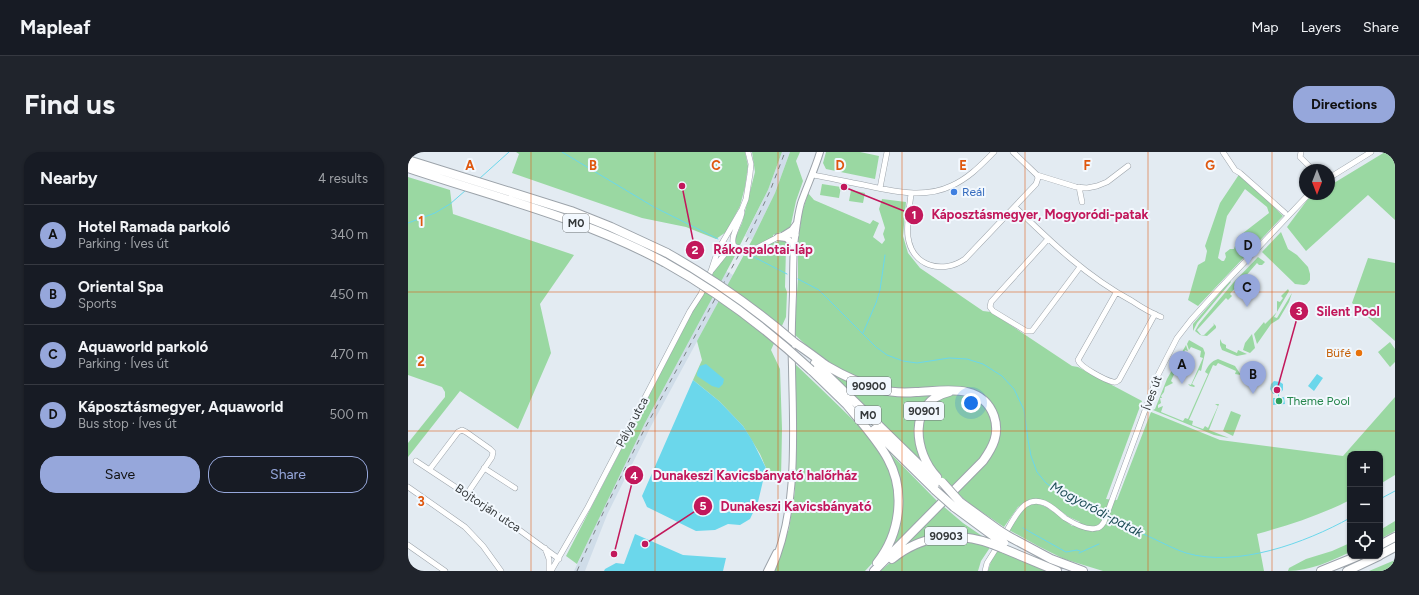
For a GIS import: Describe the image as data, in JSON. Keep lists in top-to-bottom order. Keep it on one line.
{"streets":{"highway":["M0","90900","90901","90903"],"street":["Íves út","Pálya utca","Bojtorján utca"]},"crossings":[["M0","90900"],["M0","90901"],["90900","90901"],["Íves út","90903"],["90901","90903"],["Pálya utca","Bojtorján utca"]],"water":["Mogyoródi-patak"],"places":["Rákospalotai-láp","Káposztásmegyer, Mogyoródi-patak","Reál","Büfé","Silent Pool","Theme Pool","Dunakeszi Kavicsbányató","Dunakeszi Kavicsbányató halőrház"],"north":"bottom","page":{"header":"Mapleaf","nav":["Map","Layers","Share"],"buttons":["Directions",["Save","Share"]],"title":"Find us","heading":["Nearby","4 results"],"list":[{"mark":"A","name":"Hotel Ramada parkoló","note":"Parking · Íves út","value":"340 m"},{"mark":"B","name":"Oriental Spa","note":"Sports","value":"450 m"},{"mark":"C","name":"Aquaworld parkoló","note":"Parking · Íves út","value":"470 m"},{"mark":"D","name":"Káposztásmegyer, Aquaworld","note":"Bus stop · Íves út","value":"500 m"}],"pins":["D","C","A","B"],"map_buttons":["+","−"]},"grid":{"columns":["A","B","C","D","E","F","G"],"rows":["1","2","3"]}}
